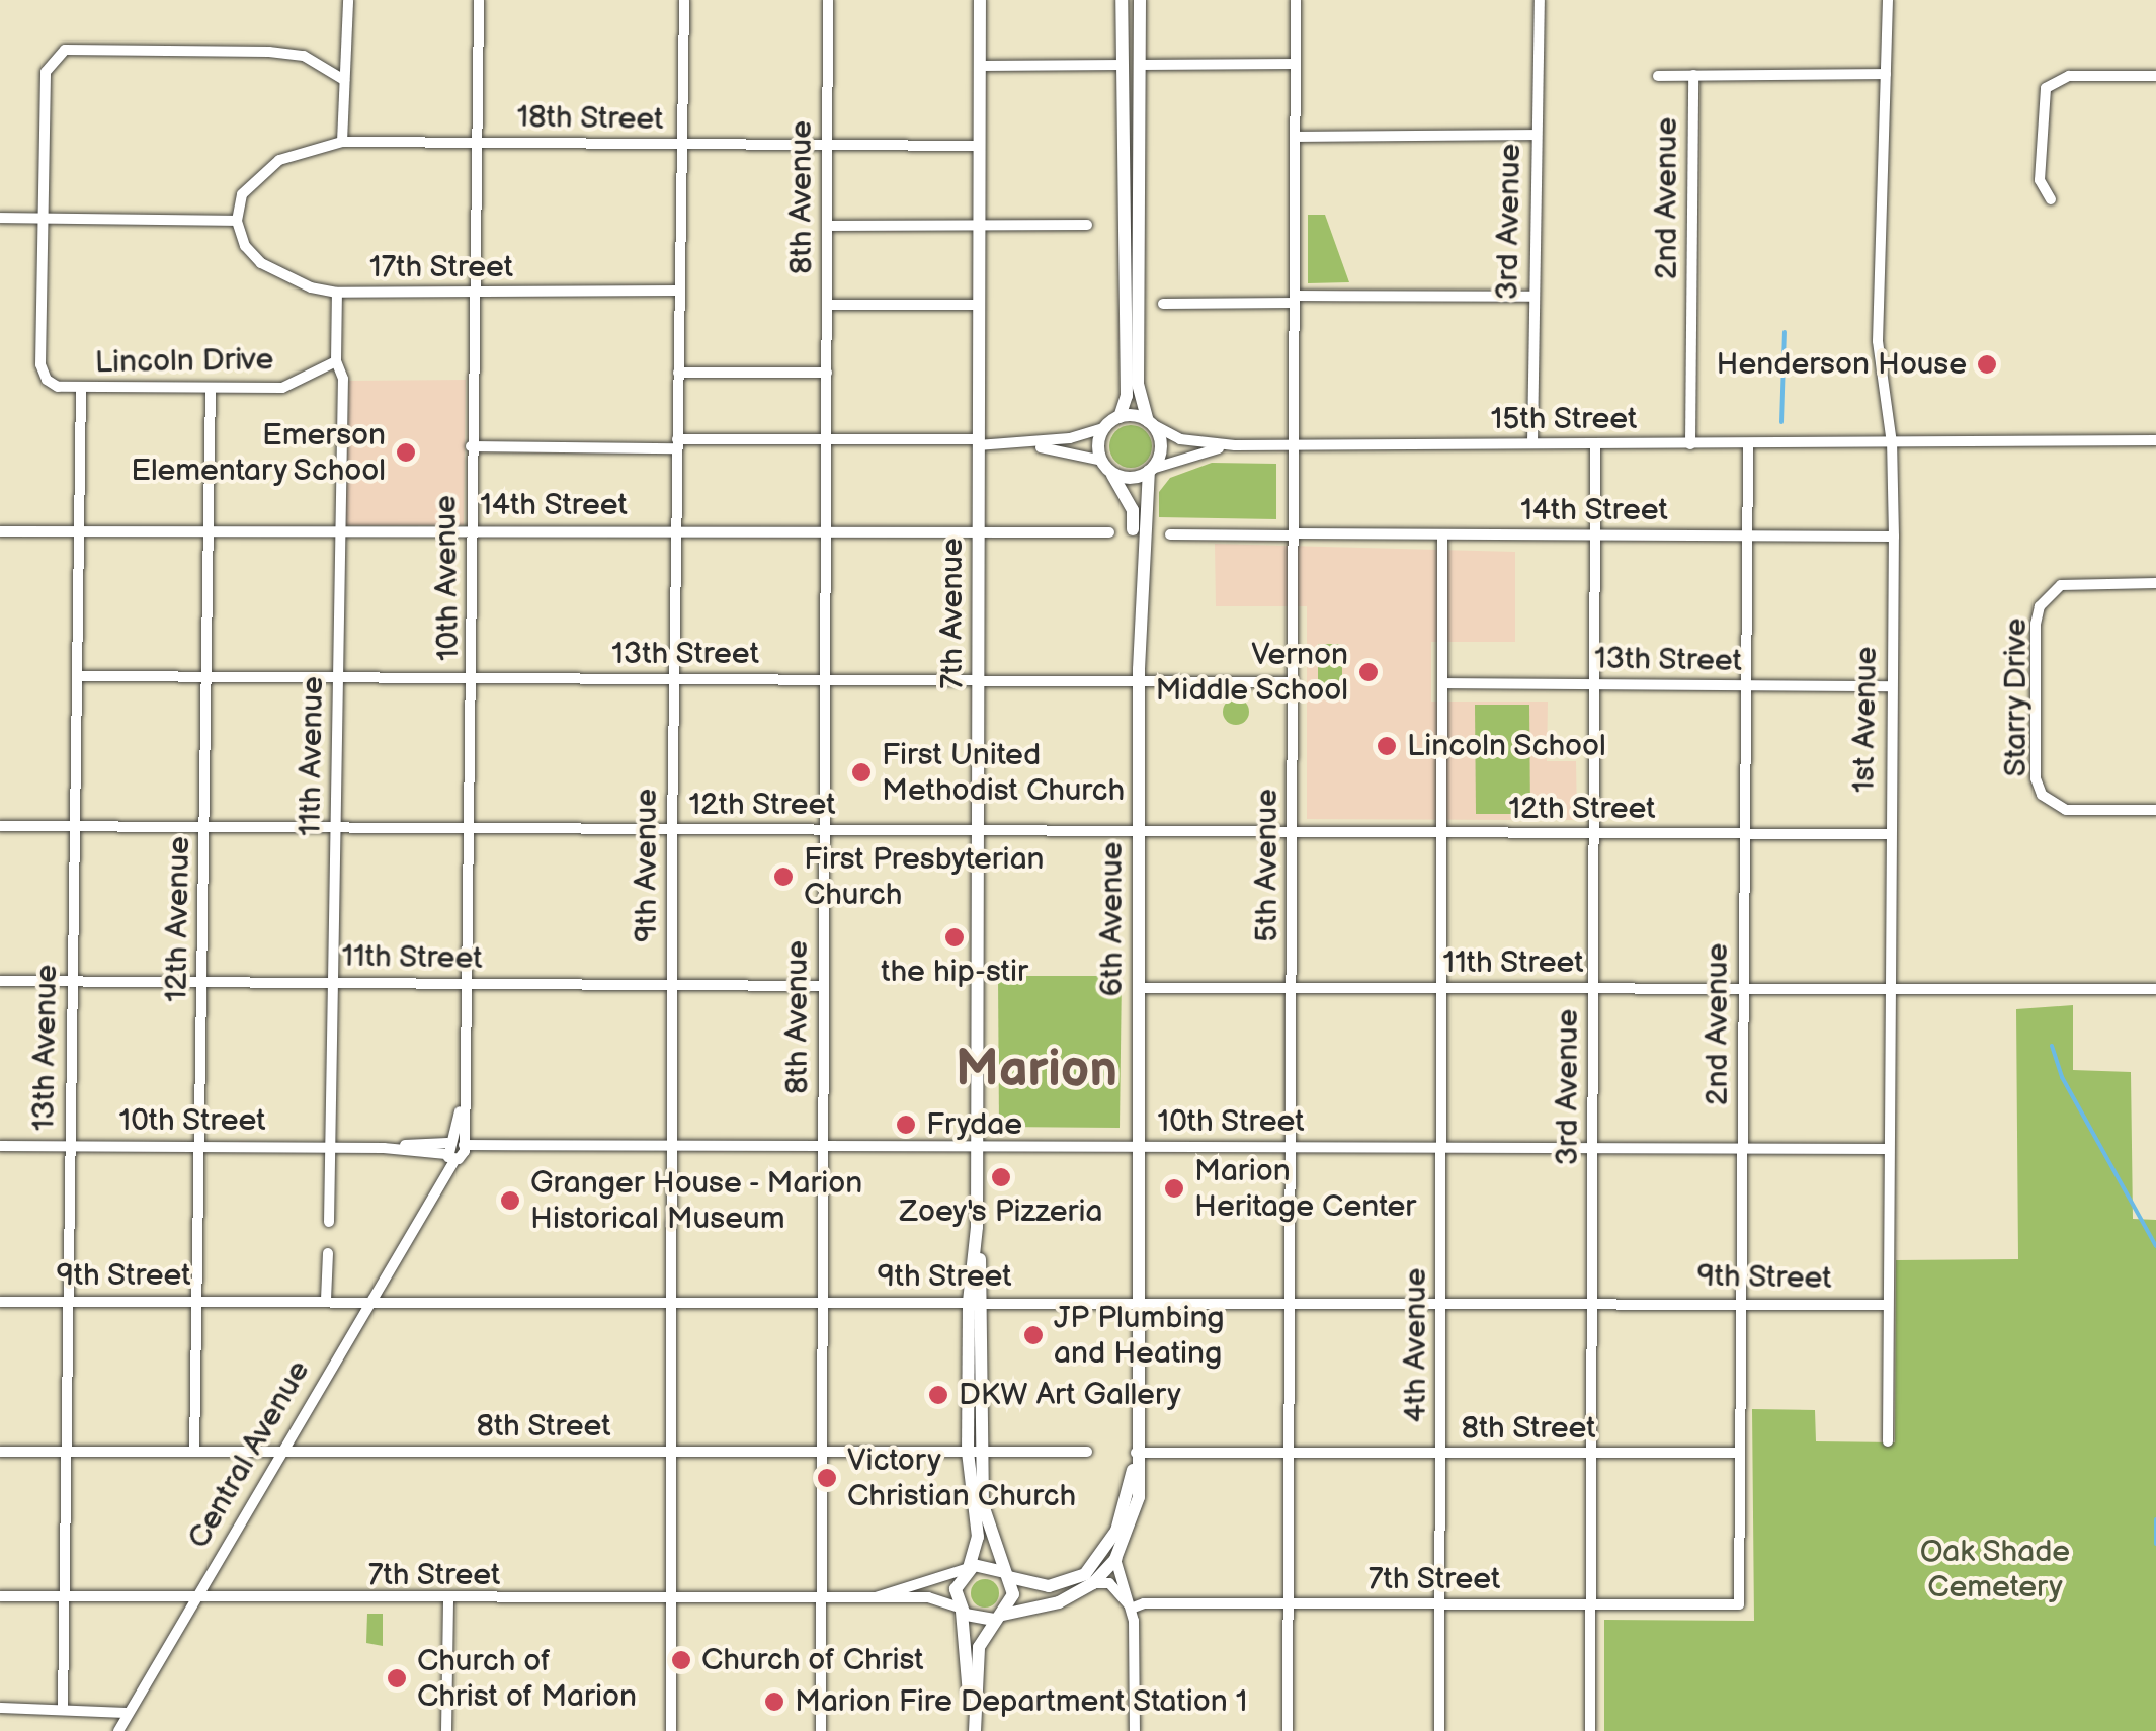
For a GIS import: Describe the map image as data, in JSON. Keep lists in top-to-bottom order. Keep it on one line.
{"streets":{"main road":["7th Avenue","6th Avenue"],"street":["18th Street","8th Avenue","2nd Avenue","3rd Avenue","17th Street","Lincoln Drive","15th Street","14th Street","10th Avenue","13th Street","Starry Drive","1st Avenue","11th Avenue","12th Street","9th Avenue","5th Avenue","12th Avenue","11th Street","13th Avenue","10th Street","9th Street","4th Avenue","8th Street","Central Avenue","7th Street"]},"crossings":[["18th Street","8th Avenue"],["18th Street","17th Street"],["18th Street","10th Avenue"],["18th Street","7th Avenue"],["18th Street","9th Avenue"],["8th Avenue","14th Street"],["8th Avenue","13th Street"],["8th Avenue","12th Street"],["8th Avenue","11th Street"],["8th Avenue","10th Street"],["8th Avenue","9th Street"],["8th Avenue","8th Street"],["8th Avenue","7th Street"],["2nd Avenue","15th Street"],["2nd Avenue","14th Street"],["2nd Avenue","13th Street"],["2nd Avenue","12th Street"],["2nd Avenue","11th Street"],["2nd Avenue","10th Street"],["2nd Avenue","9th Street"],["2nd Avenue","8th Street"],["2nd Avenue","7th Street"],["3rd Avenue","15th Street"],["3rd Avenue","14th Street"],["3rd Avenue","13th Street"],["3rd Avenue","12th Street"],["3rd Avenue","11th Street"],["3rd Avenue","10th Street"],["3rd Avenue","9th Street"],["3rd Avenue","8th Street"],["3rd Avenue","7th Street"],["17th Street","10th Avenue"],["17th Street","11th Avenue"],["17th Street","9th Avenue"],["Lincoln Drive","11th Avenue"],["Lincoln Drive","12th Avenue"],["Lincoln Drive","13th Avenue"],["15th Street","1st Avenue"],["15th Street","5th Avenue"],["15th Street","6th Avenue"],["14th Street","10th Avenue"],["14th Street","7th Avenue"],["14th Street","1st Avenue"],["14th Street","11th Avenue"],["14th Street","9th Avenue"],["14th Street","5th Avenue"],["14th Street","12th Avenue"],["14th Street","13th Avenue"],["14th Street","4th Avenue"],["10th Avenue","13th Street"],["10th Avenue","12th Street"],["10th Avenue","11th Street"],["10th Avenue","10th Street"],["10th Avenue","Central Avenue"],["7th Avenue","13th Street"],["7th Avenue","12th Street"],["7th Avenue","6th Avenue"],["7th Avenue","10th Street"],["7th Avenue","9th Street"],["7th Avenue","8th Street"],["7th Avenue","7th Street"],["13th Street","1st Avenue"],["13th Street","11th Avenue"],["13th Street","9th Avenue"],["13th Street","5th Avenue"],["13th Street","12th Avenue"],["13th Street","6th Avenue"],["13th Street","13th Avenue"],["13th Street","4th Avenue"],["1st Avenue","12th Street"],["1st Avenue","11th Street"],["1st Avenue","10th Street"],["1st Avenue","9th Street"],["11th Avenue","12th Street"],["11th Avenue","11th Street"],["11th Avenue","10th Street"],["12th Street","9th Avenue"],["12th Street","5th Avenue"],["12th Street","12th Avenue"],["12th Street","6th Avenue"],["12th Street","13th Avenue"],["12th Street","4th Avenue"],["9th Avenue","11th Street"],["9th Avenue","10th Street"],["9th Avenue","9th Street"],["9th Avenue","8th Street"],["9th Avenue","7th Street"],["5th Avenue","11th Street"],["5th Avenue","10th Street"],["5th Avenue","9th Street"],["5th Avenue","8th Street"],["5th Avenue","7th Street"],["12th Avenue","11th Street"],["12th Avenue","10th Street"],["12th Avenue","9th Street"],["12th Avenue","8th Street"],["6th Avenue","11th Street"],["6th Avenue","10th Street"],["6th Avenue","9th Street"],["6th Avenue","8th Street"],["6th Avenue","7th Street"],["11th Street","13th Avenue"],["11th Street","4th Avenue"],["13th Avenue","10th Street"],["13th Avenue","9th Street"],["13th Avenue","8th Street"],["13th Avenue","7th Street"],["10th Street","4th Avenue"],["10th Street","Central Avenue"],["9th Street","4th Avenue"],["9th Street","Central Avenue"],["4th Avenue","8th Street"],["4th Avenue","7th Street"],["8th Street","Central Avenue"],["Central Avenue","7th Street"]],"districts":["Marion"],"parks":["Oak Shade Cemetery"],"places":["Henderson House","Emerson Elementary School","Vernon Middle School","Lincoln School","First United Methodist Church","First Presbyterian Church","the hip-stir","Frydae","Zoey's Pizzeria","Marion Heritage Center","Granger House - Marion Historical Museum","JP Plumbing and Heating","DKW Art Gallery","Victory Christian Church","Church of Christ","Church of Christ of Marion","Marion Fire Department Station 1"]}
